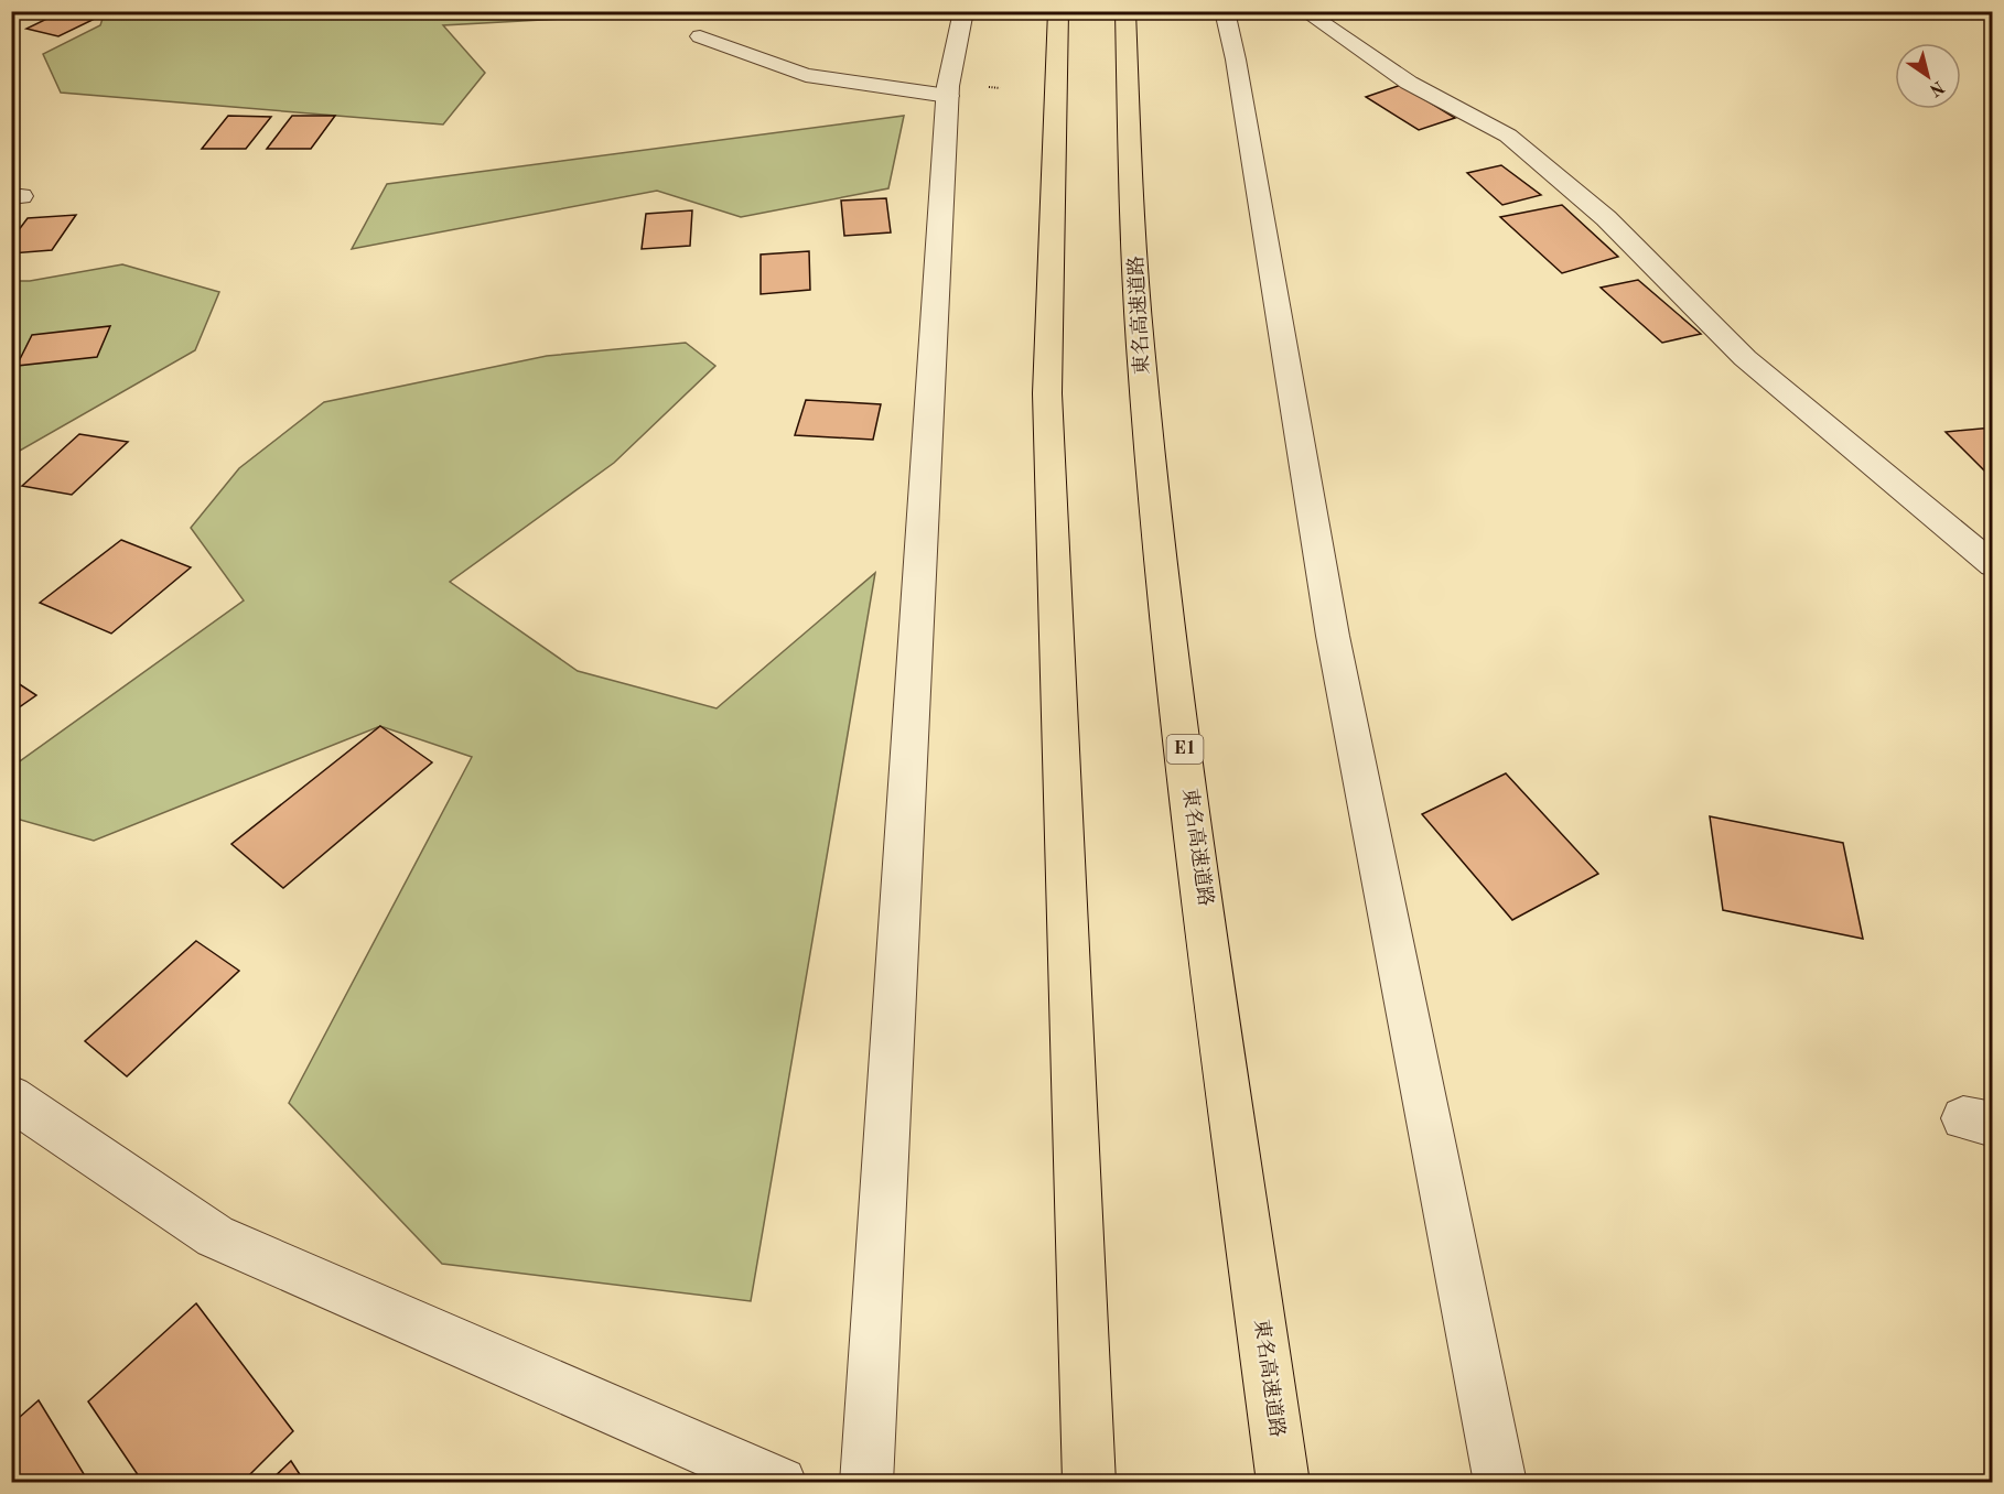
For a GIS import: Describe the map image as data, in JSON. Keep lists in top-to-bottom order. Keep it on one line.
{"streets":{"highway":["東名高速道路","E1"]},"north":"bottom right"}
